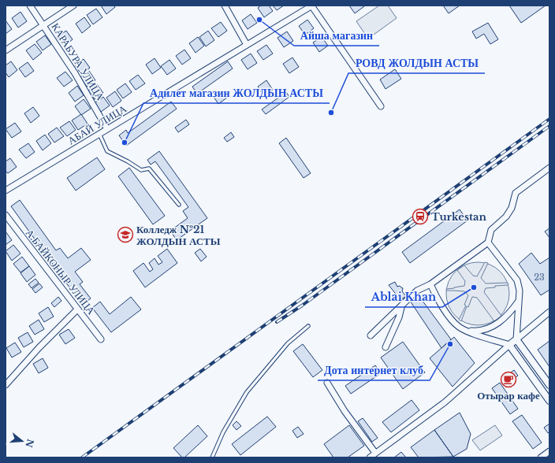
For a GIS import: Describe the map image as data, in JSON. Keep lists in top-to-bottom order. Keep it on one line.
{"streets":{"street":["КАРАБУРА УЛИЦА","АБАЙ УЛИЦА","А.БАЙКОНЫР УЛИЦА"]},"crossings":[["КАРАБУРА УЛИЦА","АБАЙ УЛИЦА"]],"places":{"other":["Айша магазин","РОВД ЖОЛДЫН АСТЫ","Адилет магазин ЖОЛДЫН АСТЫ","Ablai Khan","Дота интернет клуб"],"station":["Turkestan"],"school or university":["Колледж №21 ЖОЛДЫН АСТЫ"],"cafe":["Отырар кафе"]},"house_numbers":["23"],"north":"right"}
